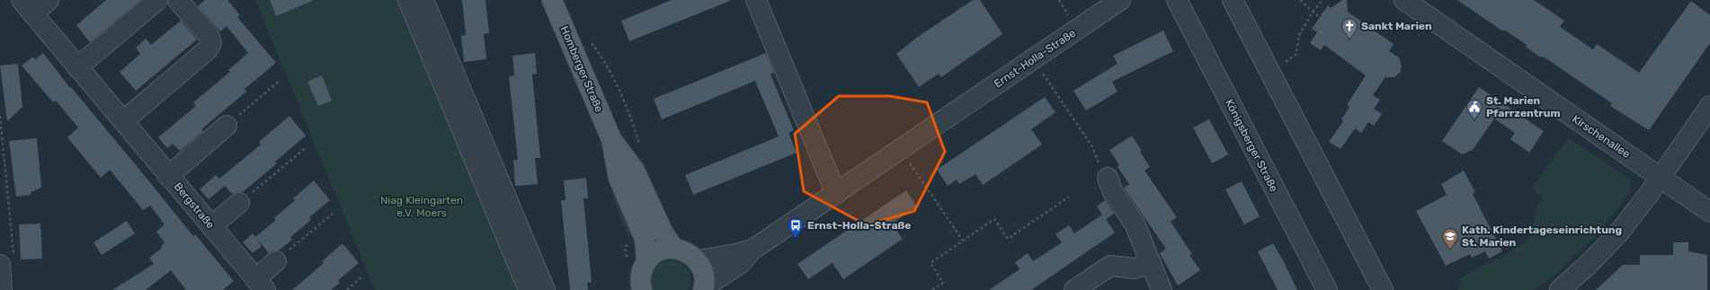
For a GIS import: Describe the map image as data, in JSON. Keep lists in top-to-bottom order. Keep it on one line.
{"streets":{"main road":["Homberger Straße"],"street":["Ernst-Holla-Straße","Kirschenallee","Königsberger Straße","Bergstraße"]},"parks":["Niag Kleingarten e.V. Moers"],"places":{"church":["Sankt Marien"],"public building":["St. Marien Pfarrzentrum"],"bus stop":["Ernst-Holla-Straße"],"school or university":["Kath. Kindertageseinrichtung St. Marien"]}}
